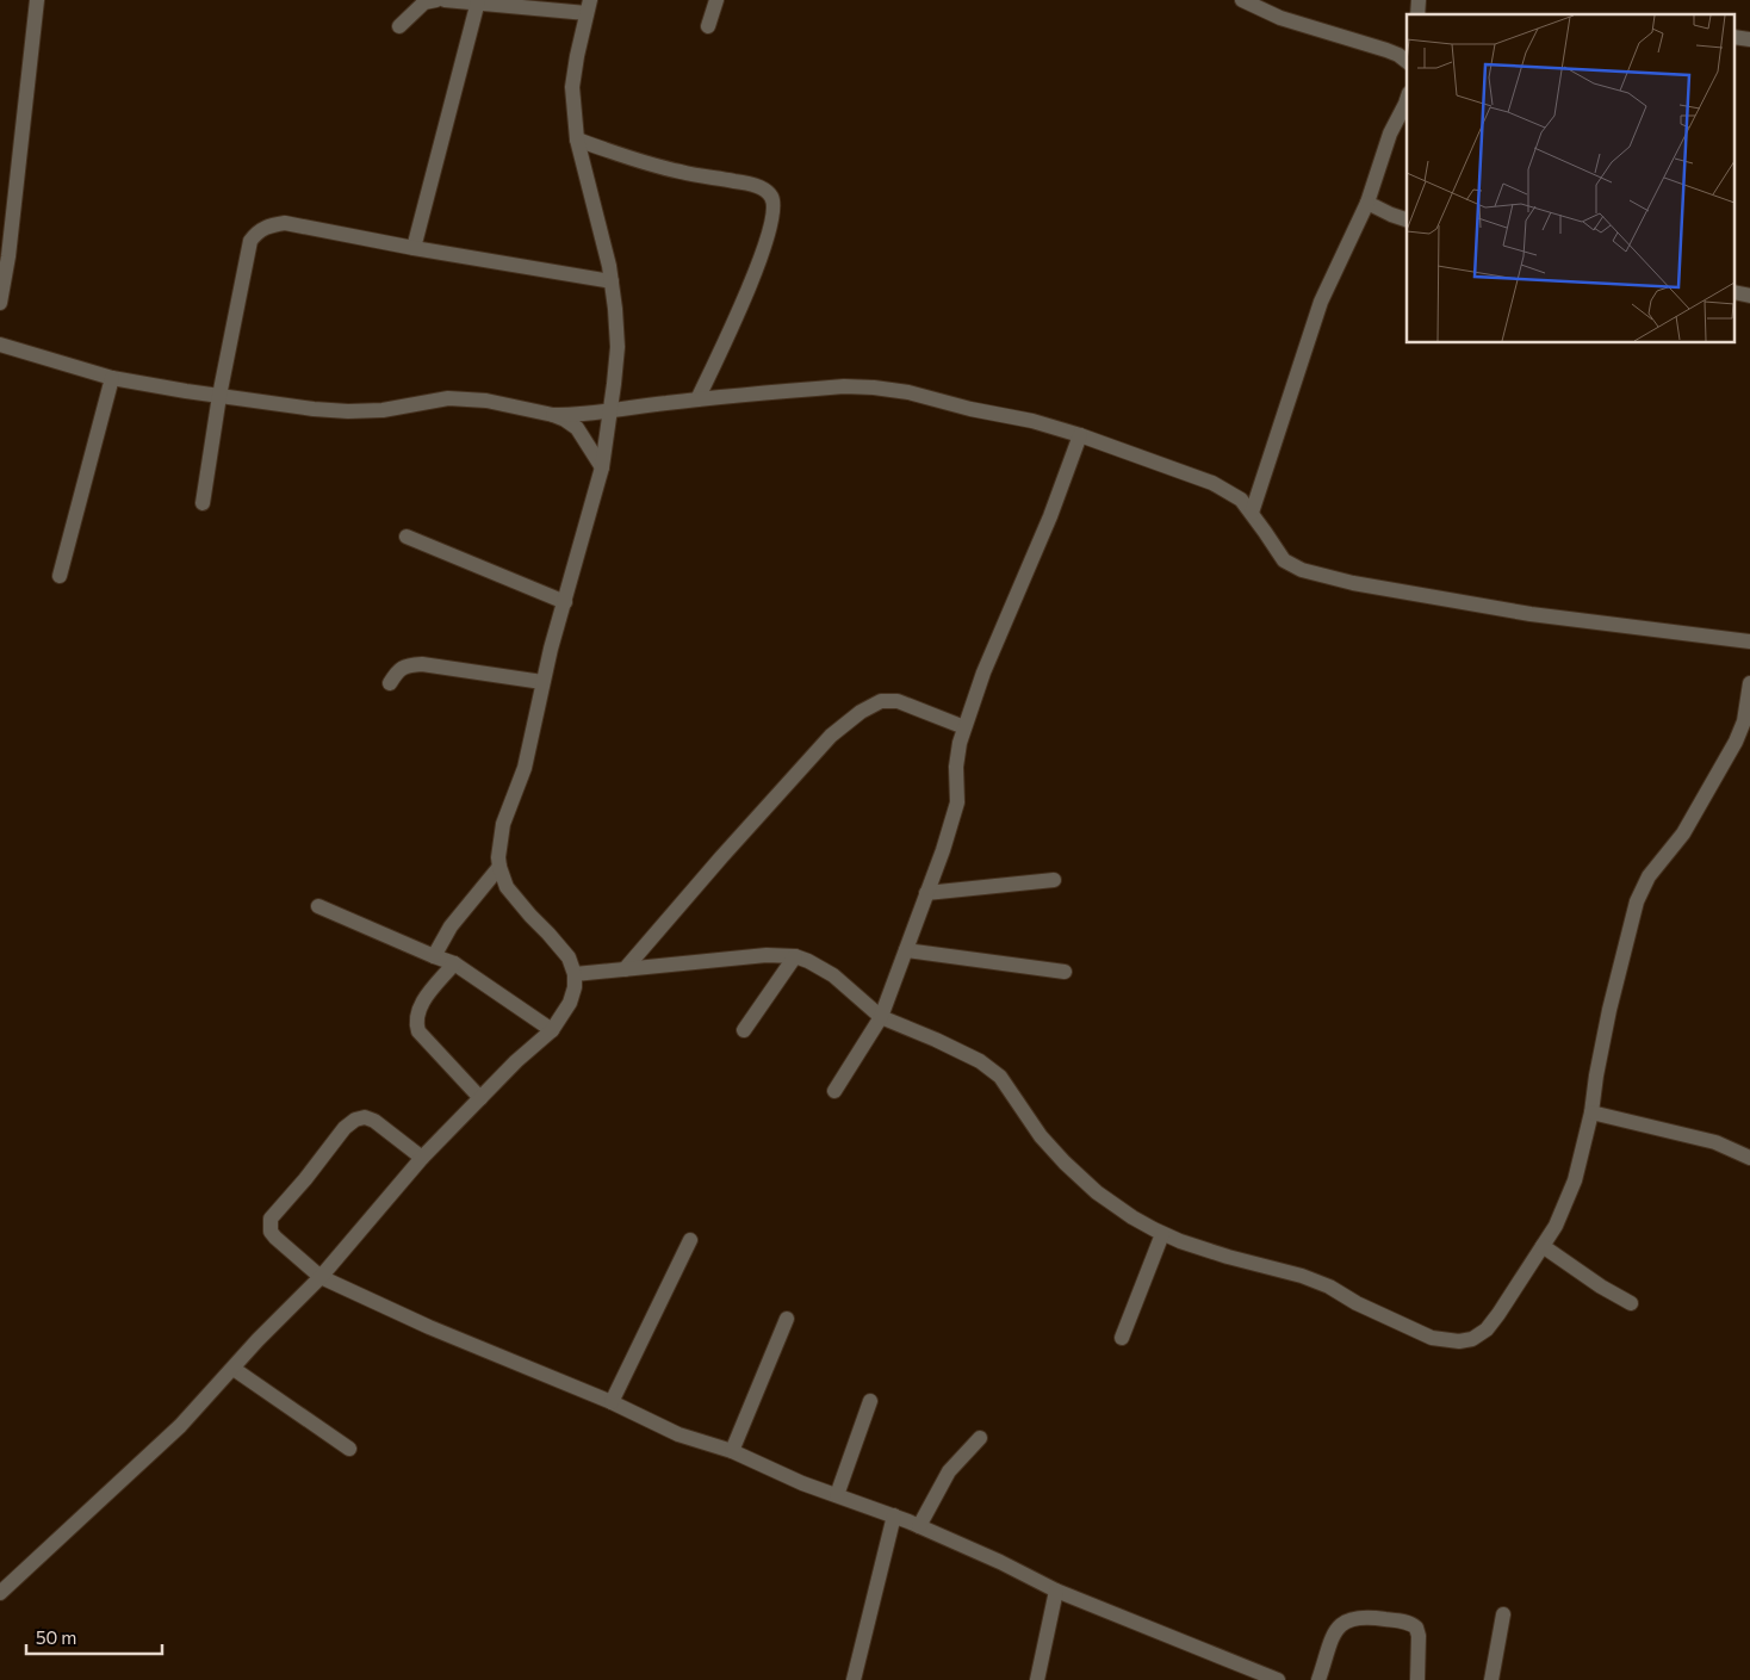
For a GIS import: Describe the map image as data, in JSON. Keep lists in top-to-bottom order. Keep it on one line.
{"scale_bar":"50 m"}
